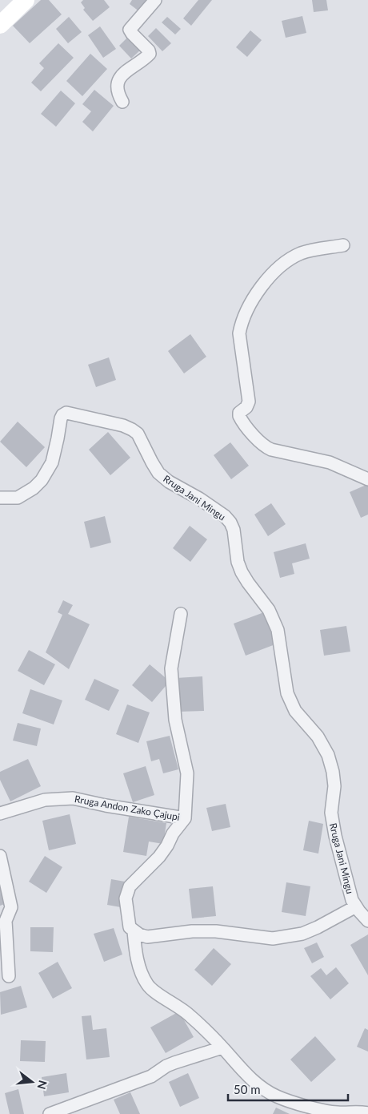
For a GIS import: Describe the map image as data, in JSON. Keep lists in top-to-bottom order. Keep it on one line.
{"streets":{"street":["Rruga Jani Mingu","Rruga Andon Zako Çajupi"]},"scale_bar":"50 m","north":"right"}
